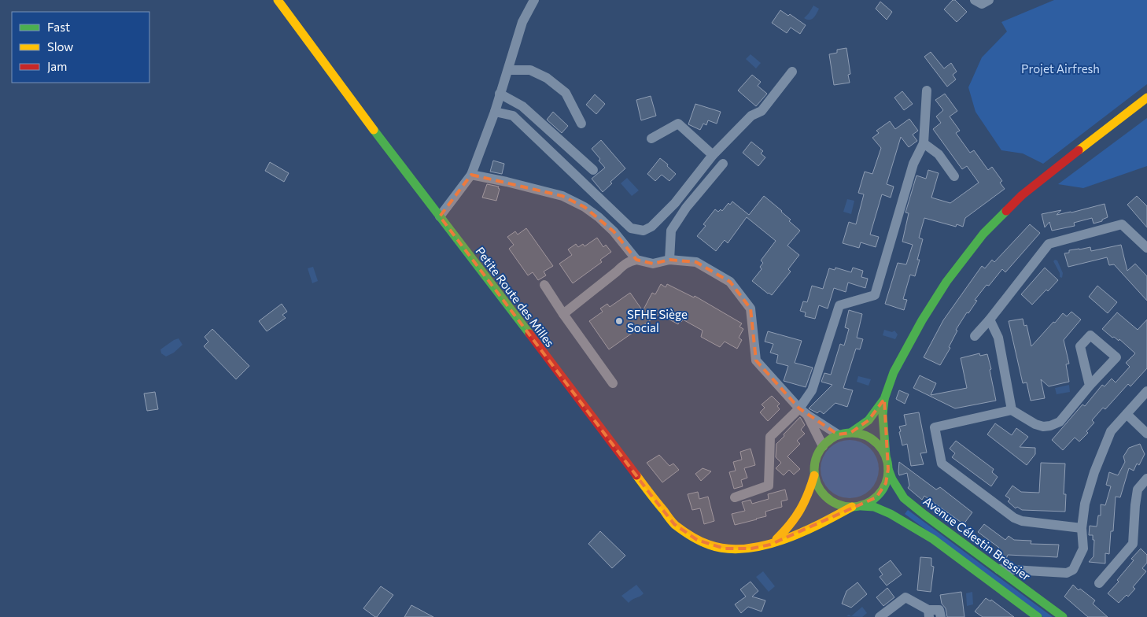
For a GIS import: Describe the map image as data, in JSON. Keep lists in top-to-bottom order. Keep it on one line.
{"streets":{"main road":["Petite Route des Milles","Avenue Célestin Bressier"]},"crossings":[["Petite Route des Milles","Avenue Célestin Bressier"]],"parks":["Projet Airfresh"],"places":["SFHE Siège Social"],"legend":["Fast","Slow","Jam"]}
